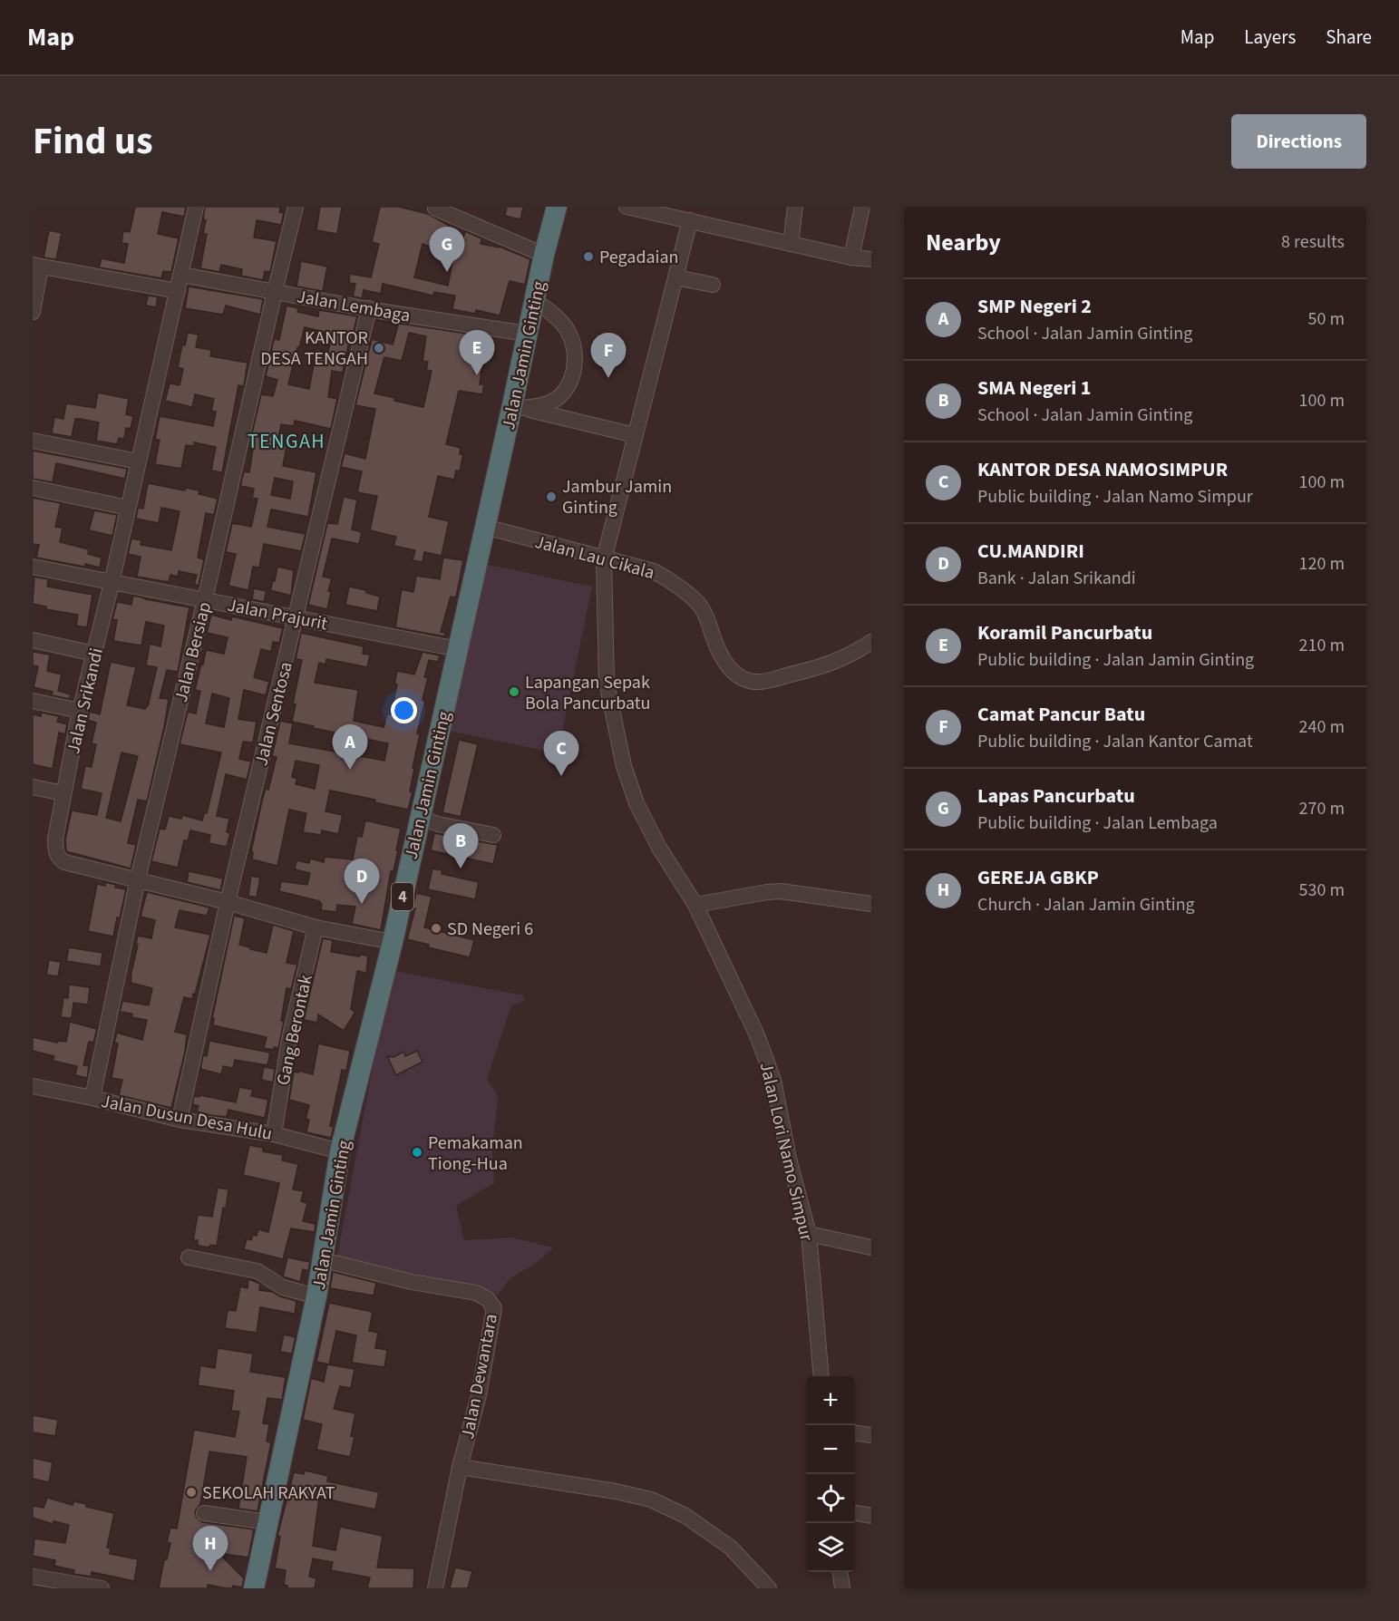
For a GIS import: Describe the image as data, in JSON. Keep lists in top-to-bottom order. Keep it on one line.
{"streets":{"highway":["Jalan Jamin Ginting","4"],"street":["Jalan Lembaga","Jalan Lau Cikala","Jalan Prajurit","Jalan Bersiap","Jalan Srikandi","Jalan Sentosa","Gang Berontak","Jalan Dusun Desa Hulu","Jalan Lori Namo Simpur","Jalan Dewantara"]},"crossings":[["Jalan Lembaga","Jalan Jamin Ginting"],["Jalan Lembaga","Jalan Bersiap"],["Jalan Lembaga","Jalan Srikandi"],["Jalan Lembaga","Jalan Sentosa"],["Jalan Jamin Ginting","Jalan Lau Cikala"],["Jalan Jamin Ginting","Jalan Prajurit"],["Jalan Jamin Ginting","Jalan Srikandi"],["Jalan Jamin Ginting","Jalan Dusun Desa Hulu"],["Jalan Jamin Ginting","Jalan Dewantara"],["Jalan Lau Cikala","Jalan Lori Namo Simpur"],["Jalan Prajurit","Jalan Bersiap"],["Jalan Prajurit","Jalan Srikandi"],["Jalan Prajurit","Jalan Sentosa"],["Jalan Bersiap","Jalan Srikandi"],["Jalan Bersiap","Jalan Dusun Desa Hulu"],["Jalan Srikandi","Jalan Sentosa"],["Jalan Srikandi","Gang Berontak"],["Jalan Sentosa","Jalan Dusun Desa Hulu"],["Gang Berontak","Jalan Dusun Desa Hulu"]],"districts":["TENGAH"],"places":["Pegadaian","KANTOR DESA TENGAH","Jambur Jamin Ginting","Lapangan Sepak Bola Pancurbatu","SD Negeri 6","Pemakaman Tiong-Hua","SEKOLAH RAKYAT"],"page":{"header":"Map","nav":["Map","Layers","Share"],"title":"Find us","buttons":"Directions","heading":["Nearby","8 results"],"pins":["G","E","F","A","C","B","D","H"],"list":[{"mark":"A","name":"SMP Negeri 2","note":"School · Jalan Jamin Ginting","value":"50 m"},{"mark":"B","name":"SMA Negeri 1","note":"School · Jalan Jamin Ginting","value":"100 m"},{"mark":"C","name":"KANTOR DESA NAMOSIMPUR","note":"Public building · Jalan Namo Simpur","value":"100 m"},{"mark":"D","name":"CU.MANDIRI","note":"Bank · Jalan Srikandi","value":"120 m"},{"mark":"E","name":"Koramil Pancurbatu","note":"Public building · Jalan Jamin Ginting","value":"210 m"},{"mark":"F","name":"Camat Pancur Batu","note":"Public building · Jalan Kantor Camat","value":"240 m"},{"mark":"G","name":"Lapas Pancurbatu","note":"Public building · Jalan Lembaga","value":"270 m"},{"mark":"H","name":"GEREJA GBKP","note":"Church · Jalan Jamin Ginting","value":"530 m"}],"map_buttons":["+","−"]}}
